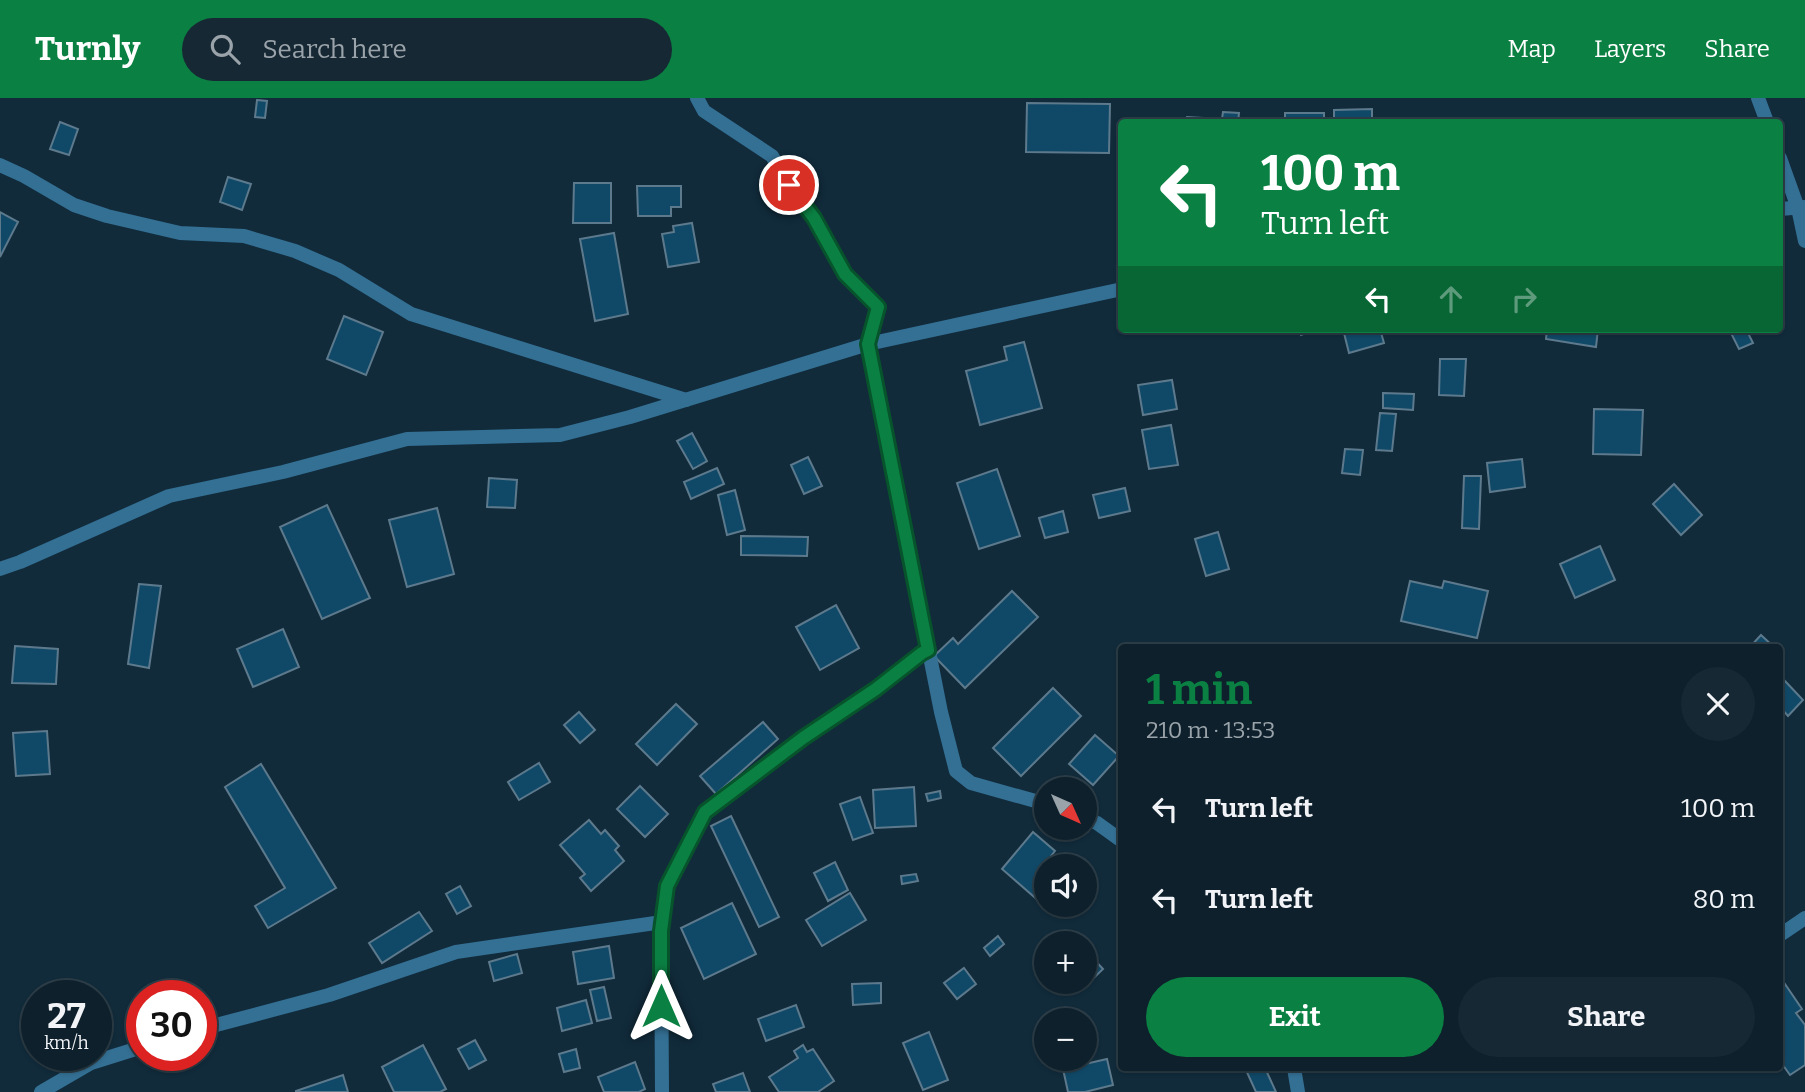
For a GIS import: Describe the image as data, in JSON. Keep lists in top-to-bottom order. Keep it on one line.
{"north":"bottom right","page":{"header":"Turnly","search":"Search here","nav":["Map","Layers","Share"],"turn":["100 m","Turn left"],"heading":["1 min","210 m · 13:53"],"list":[{"name":"Turn left","value":"100 m"},{"name":"Turn left","value":"80 m"}],"map_buttons":["+","−"],"buttons":["Exit","Share"],"speed":"27 km/h","limit":"30"}}
